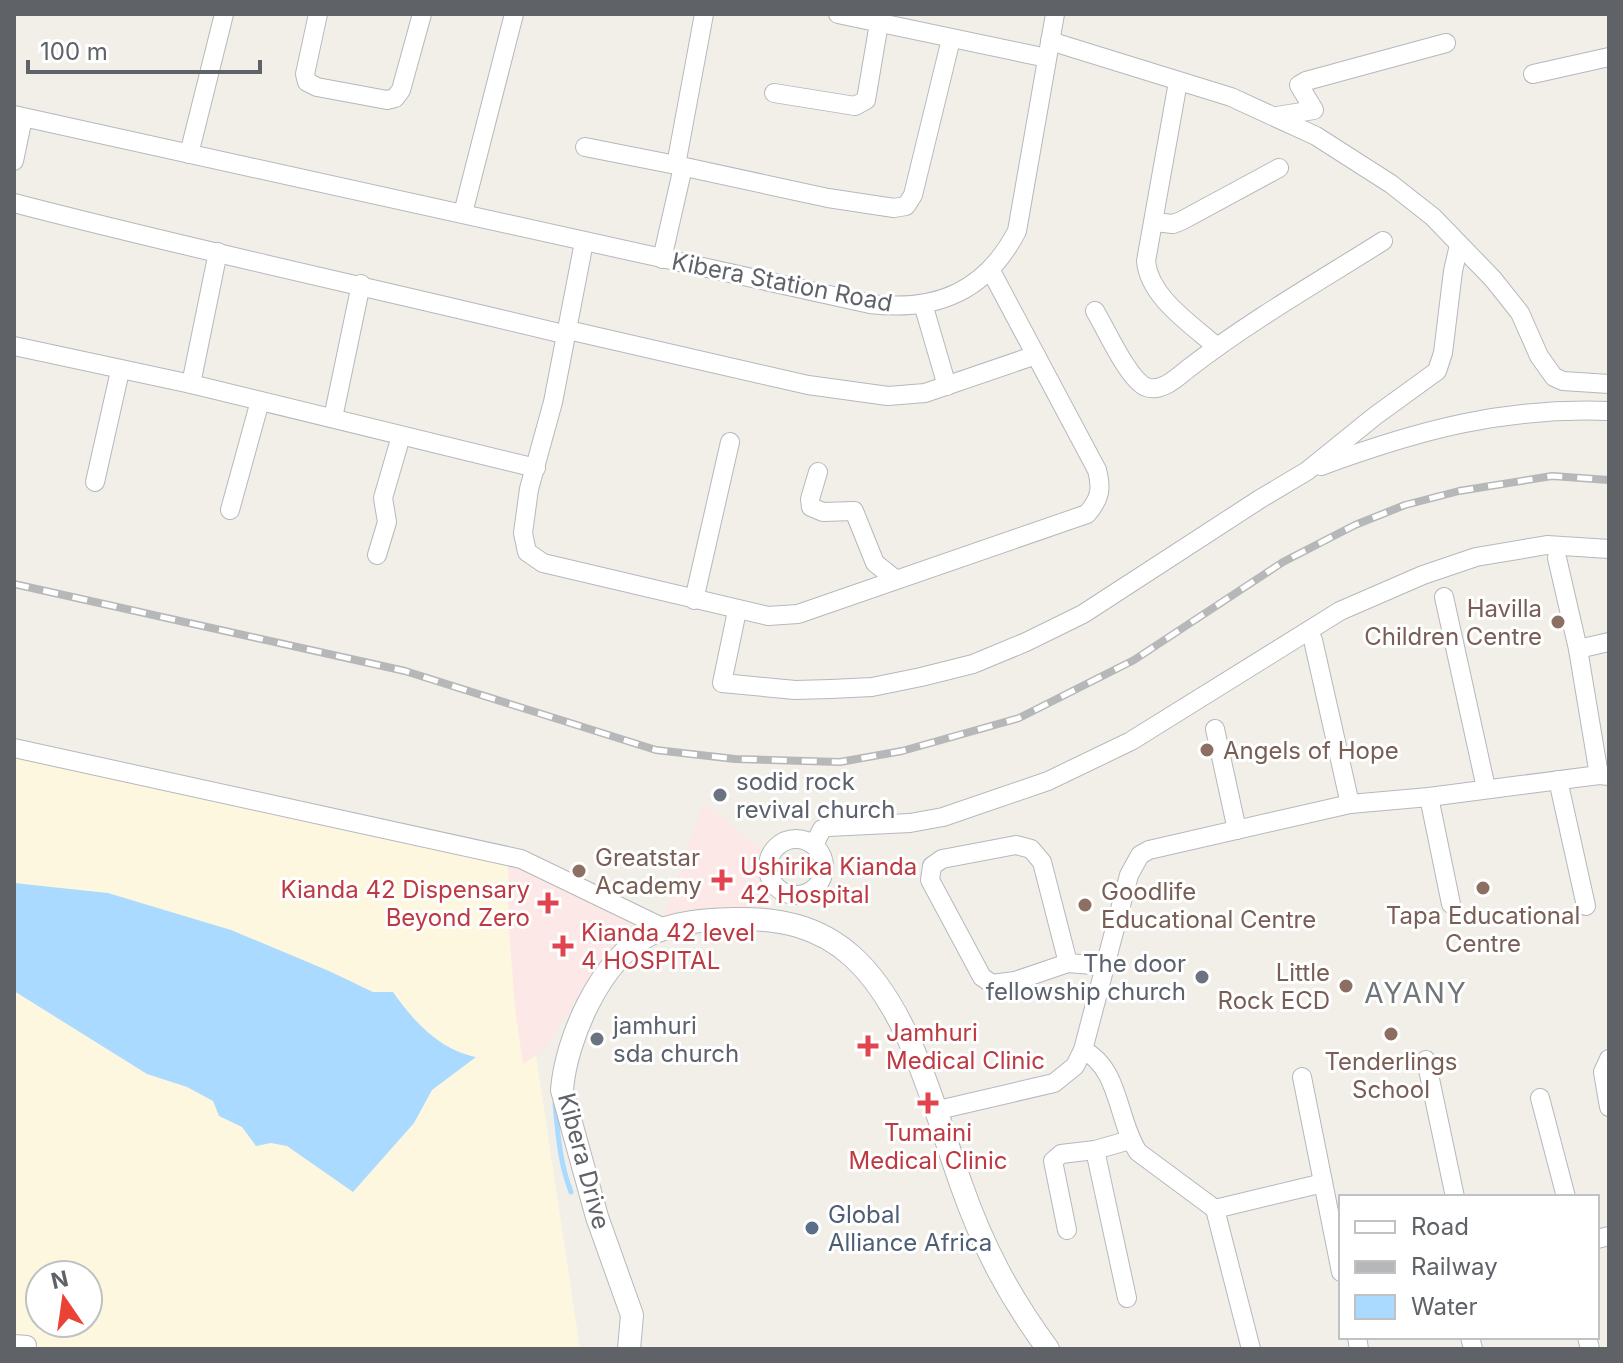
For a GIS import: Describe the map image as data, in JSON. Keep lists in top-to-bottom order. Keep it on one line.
{"streets":{"street":["Kibera Station Road","Kibera Drive"]},"districts":["AYANY"],"places":{"other":["Havilla Children Centre","Angels of Hope","sodid rock revival church","Greatstar Academy","Tapa Educational Centre","Goodlife Educational Centre","The door fellowship church","Little Rock ECD","Tenderlings School","jamhuri sda church","Global Alliance Africa"],"health":["Ushirika Kianda 42 Hospital","Kianda 42 Dispensary Beyond Zero","Kianda 42 level 4 HOSPITAL","Jamhuri Medical Clinic","Tumaini Medical Clinic"]},"legend":["Road","Railway","Water"],"scale_bar":"100 m","north":"top"}
